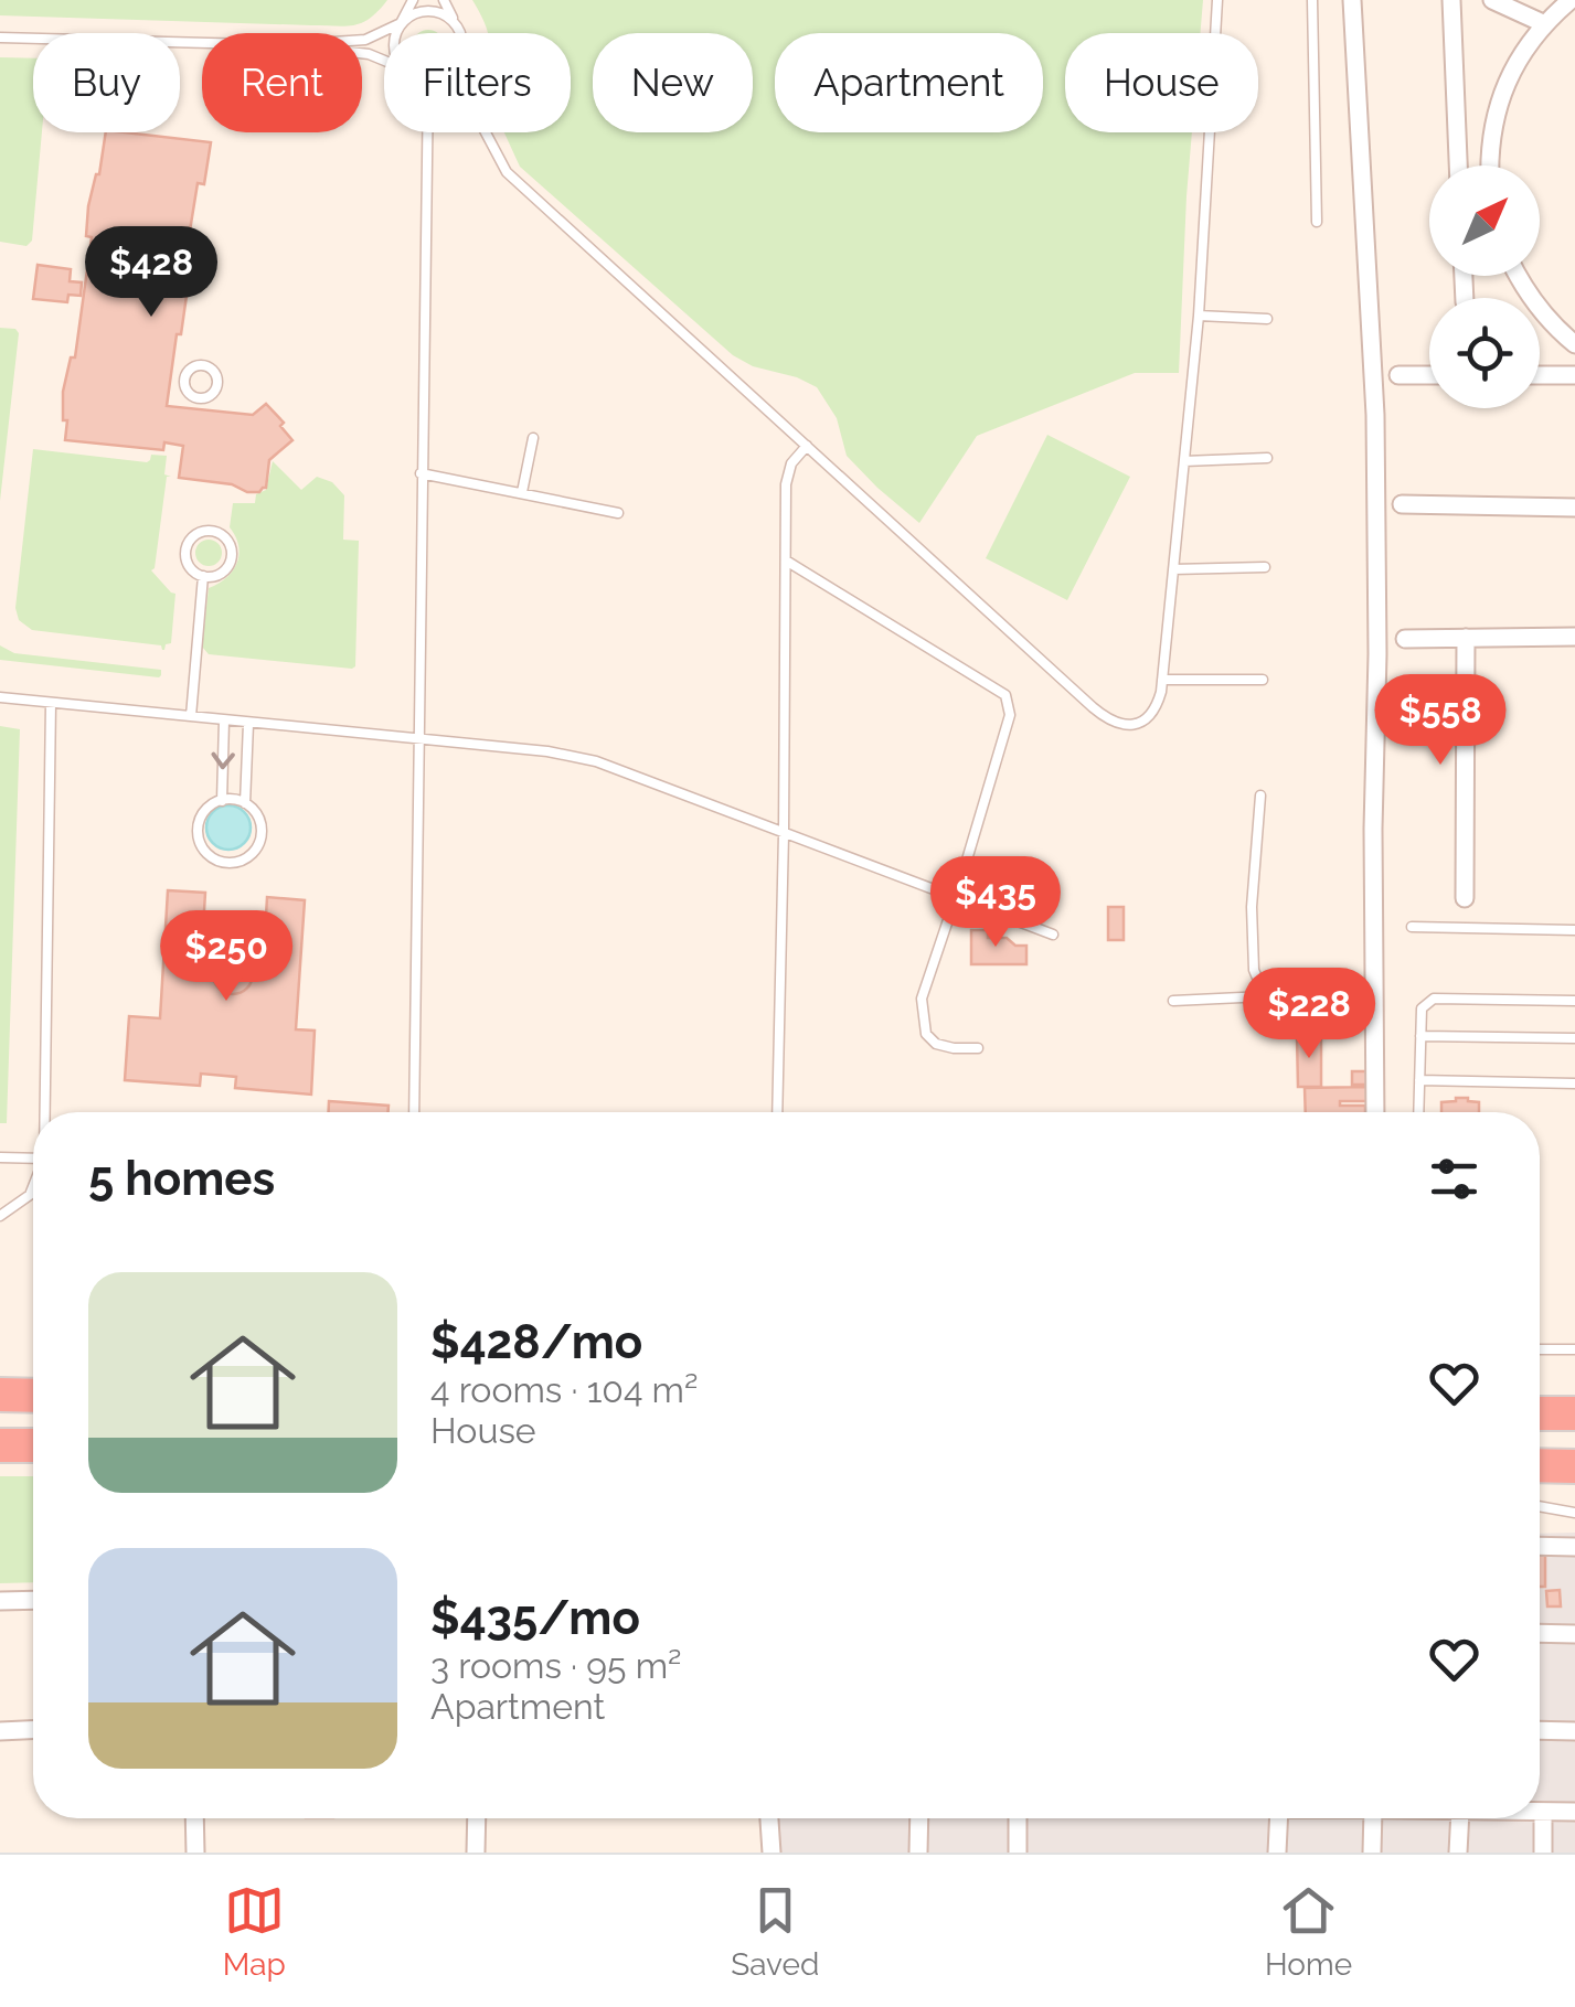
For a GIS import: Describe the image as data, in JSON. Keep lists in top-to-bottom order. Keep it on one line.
{"north":"top right","page":{"chip":["Buy","Rent","Filters","New","Apartment","House"],"price":["$428","$558","$435","$250","$228"],"heading":"5 homes","list":[{"name":"$428/mo","note":"4 rooms · 104 m² · House"},{"name":"$435/mo","note":"3 rooms · 95 m² · Apartment"}],"tabs":["Map","Saved","Home"]}}
